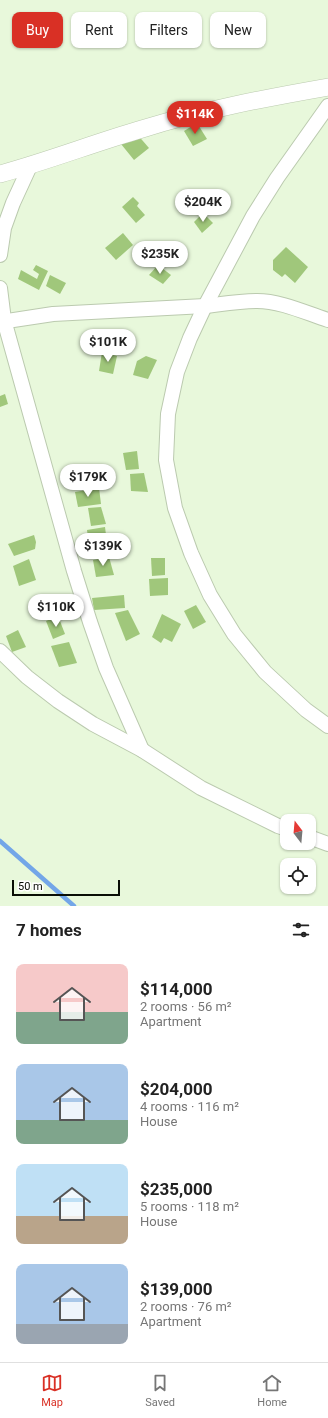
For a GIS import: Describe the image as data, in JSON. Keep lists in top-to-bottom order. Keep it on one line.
{"scale_bar":"50 m","north":"top","page":{"chip":["Buy","Rent","Filters","New"],"price":["$114K","$204K","$235K","$101K","$179K","$139K","$110K"],"scale":"50 m","heading":"7 homes","list":[{"name":"$114,000","note":"2 rooms · 56 m² · Apartment"},{"name":"$204,000","note":"4 rooms · 116 m² · House"},{"name":"$235,000","note":"5 rooms · 118 m² · House"},{"name":"$139,000","note":"2 rooms · 76 m² · Apartment"}],"tabs":["Map","Saved","Home"]}}
